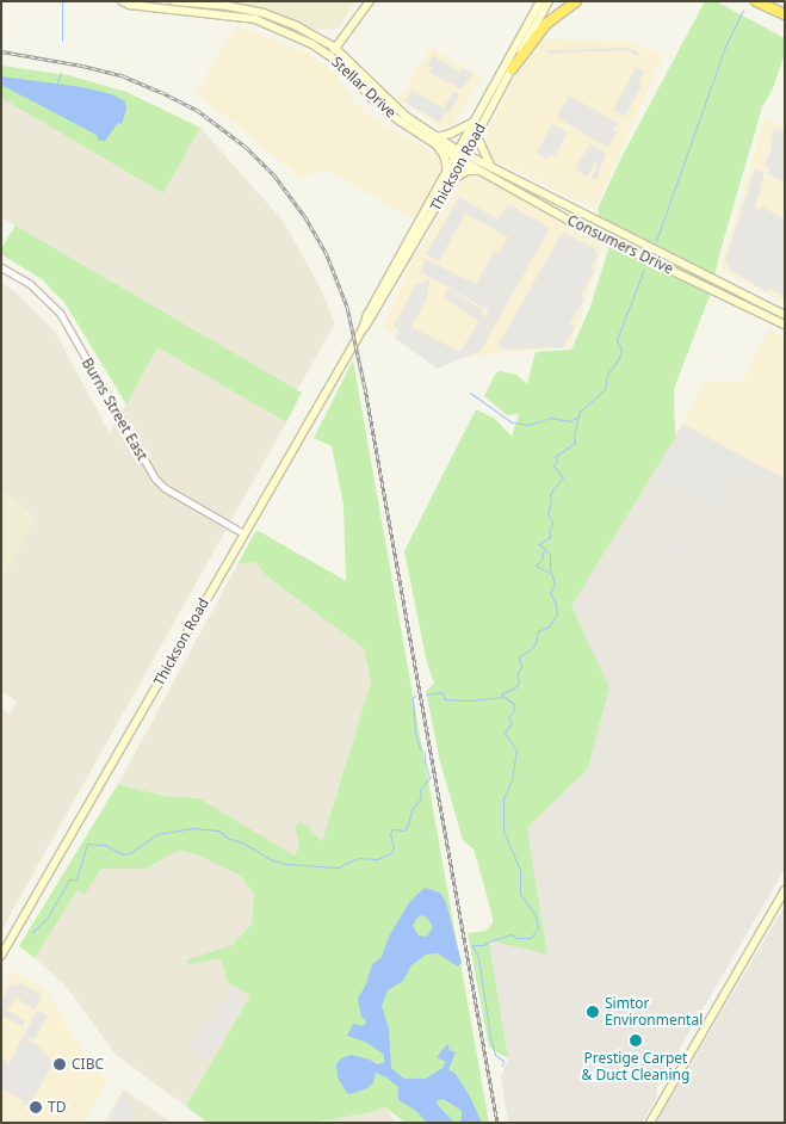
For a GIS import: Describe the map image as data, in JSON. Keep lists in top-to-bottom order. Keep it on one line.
{"streets":{"main road":["Stellar Drive","Thickson Road","Consumers Drive"],"street":["Burns Street East"]},"crossings":[["Stellar Drive","Thickson Road"],["Stellar Drive","Consumers Drive"],["Thickson Road","Consumers Drive"],["Thickson Road","Burns Street East"]],"places":["Simtor Environmental","Prestige Carpet & Duct Cleaning","CIBC","TD"]}
